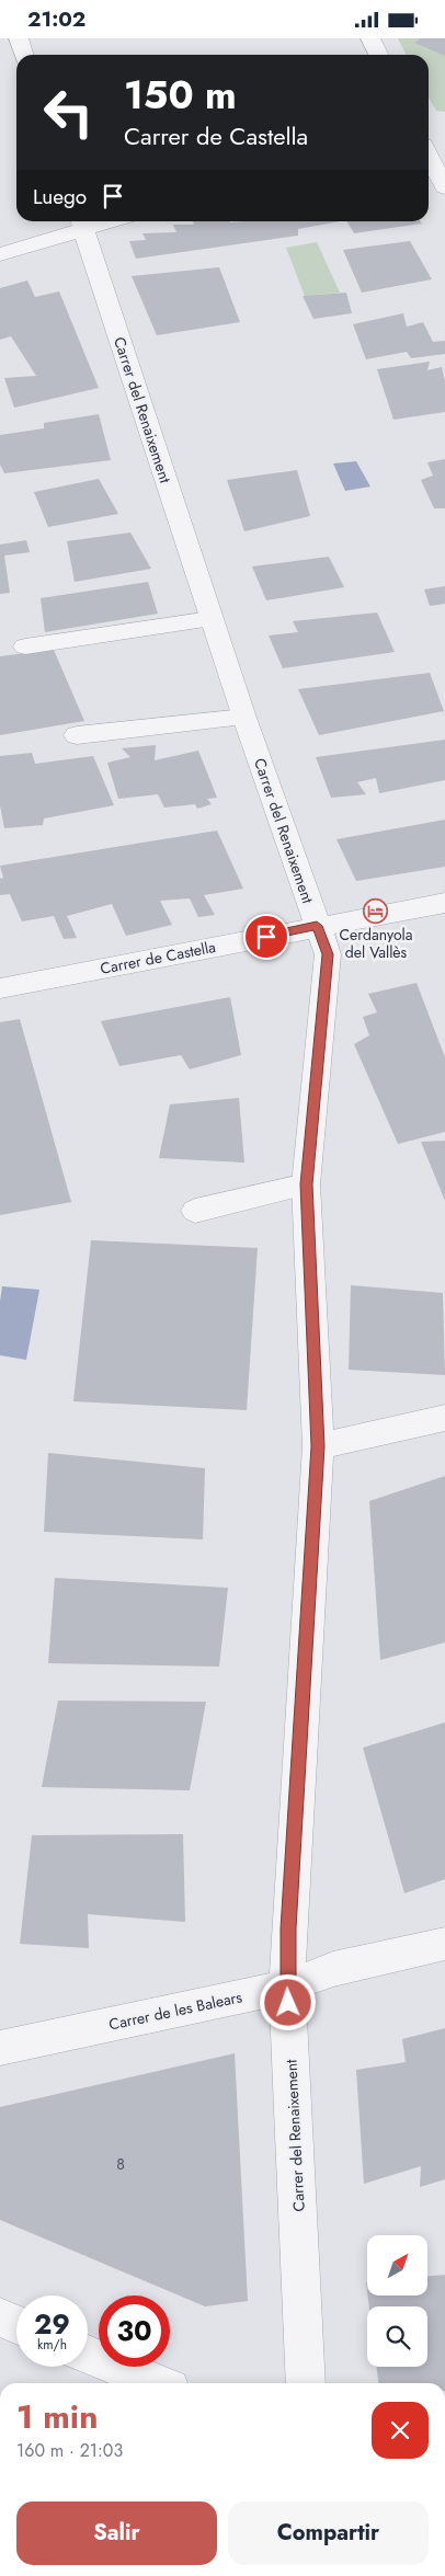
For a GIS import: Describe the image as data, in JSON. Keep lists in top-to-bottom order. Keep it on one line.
{"streets":{"street":["Carrer del Renaixement","Carrer de Castella","Carrer de les Balears"]},"crossings":[["Carrer del Renaixement","Carrer de Castella"],["Carrer del Renaixement","Carrer de les Balears"]],"places":{"hotel":["Cerdanyola del Vallès"]},"house_numbers":["8"],"north":"top right","page":{"status":"21:02","turn":["150 m","Carrer de Castella"],"then":"Luego","speed":"29 km/h","limit":"30","heading":["1 min","160 m · 21:03"],"buttons":["Salir","Compartir"]}}
